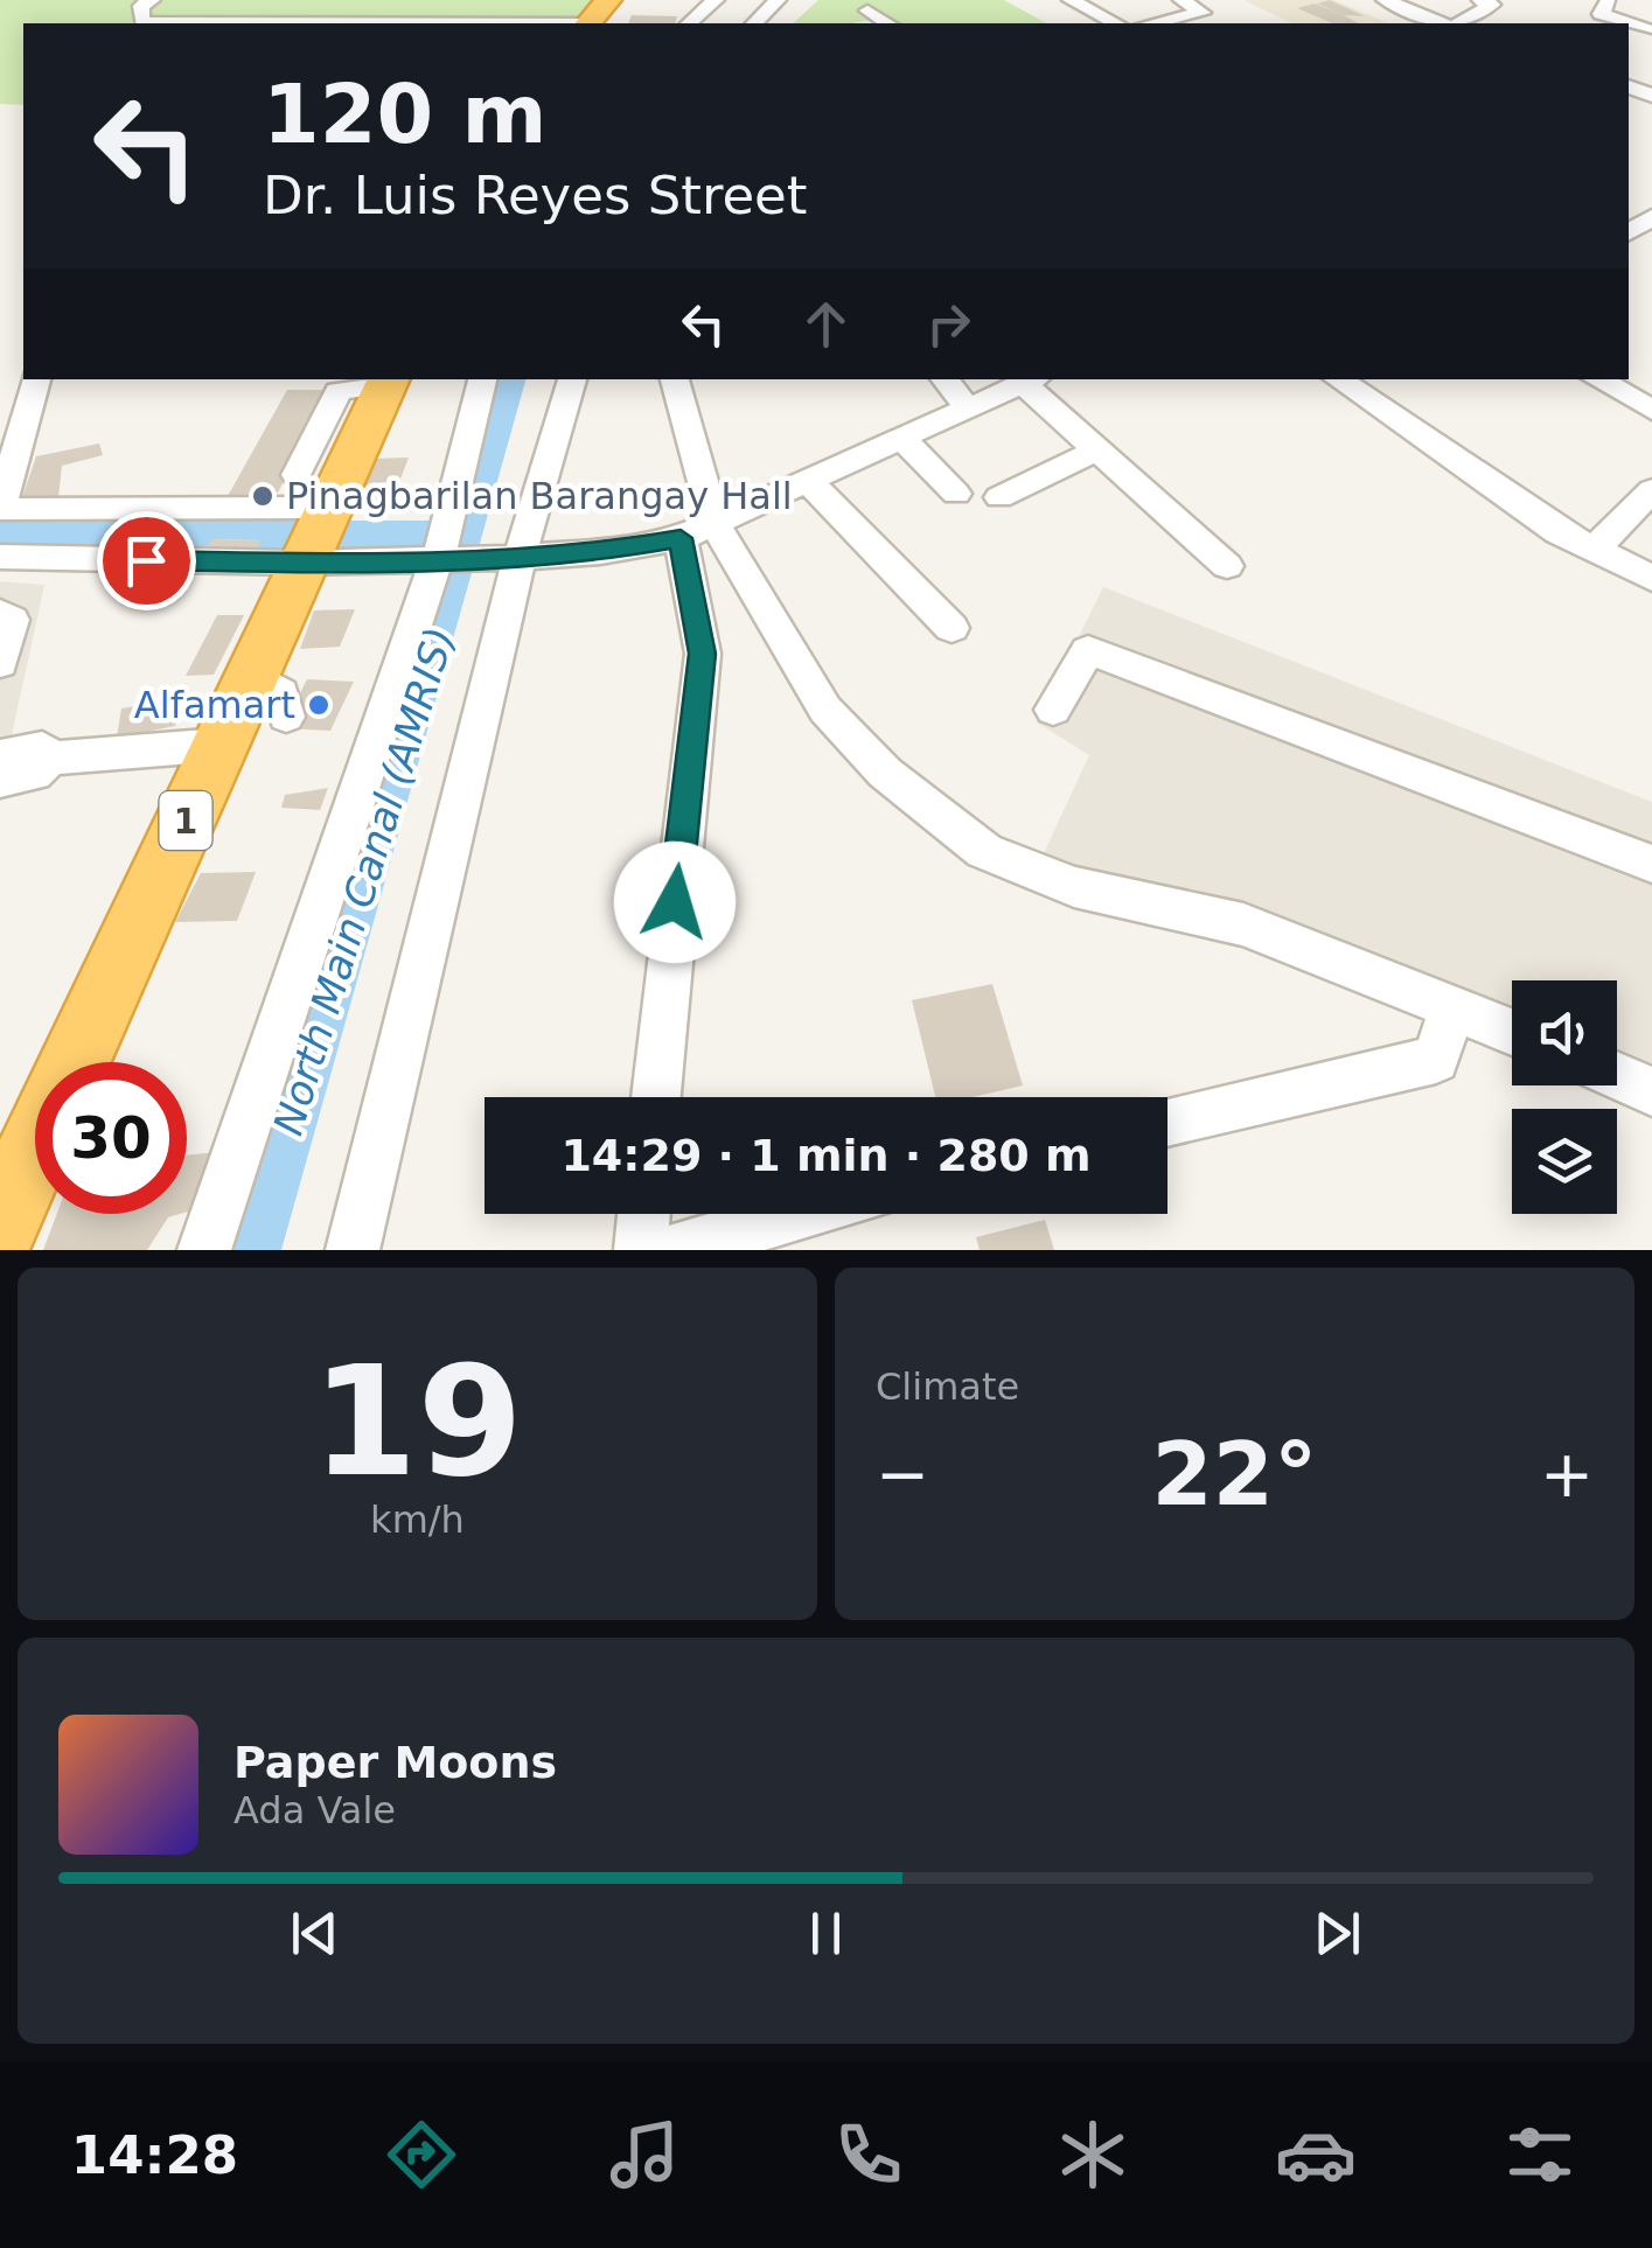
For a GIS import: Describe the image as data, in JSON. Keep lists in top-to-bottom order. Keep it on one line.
{"streets":{"highway":["1"]},"water":["North Main Canal (AMRIS)"],"places":["Pinagbarilan Barangay Hall","Alfamart"],"page":{"turn":["120 m","Dr. Luis Reyes Street"],"limit":"30","trip":"14:29 · 1 min · 280 m","tile":[["19","km/h"],"Climate"],"heat":["−","22°","+"],"song":["Paper Moons","Ada Vale"],"tabs":"14:28"}}
